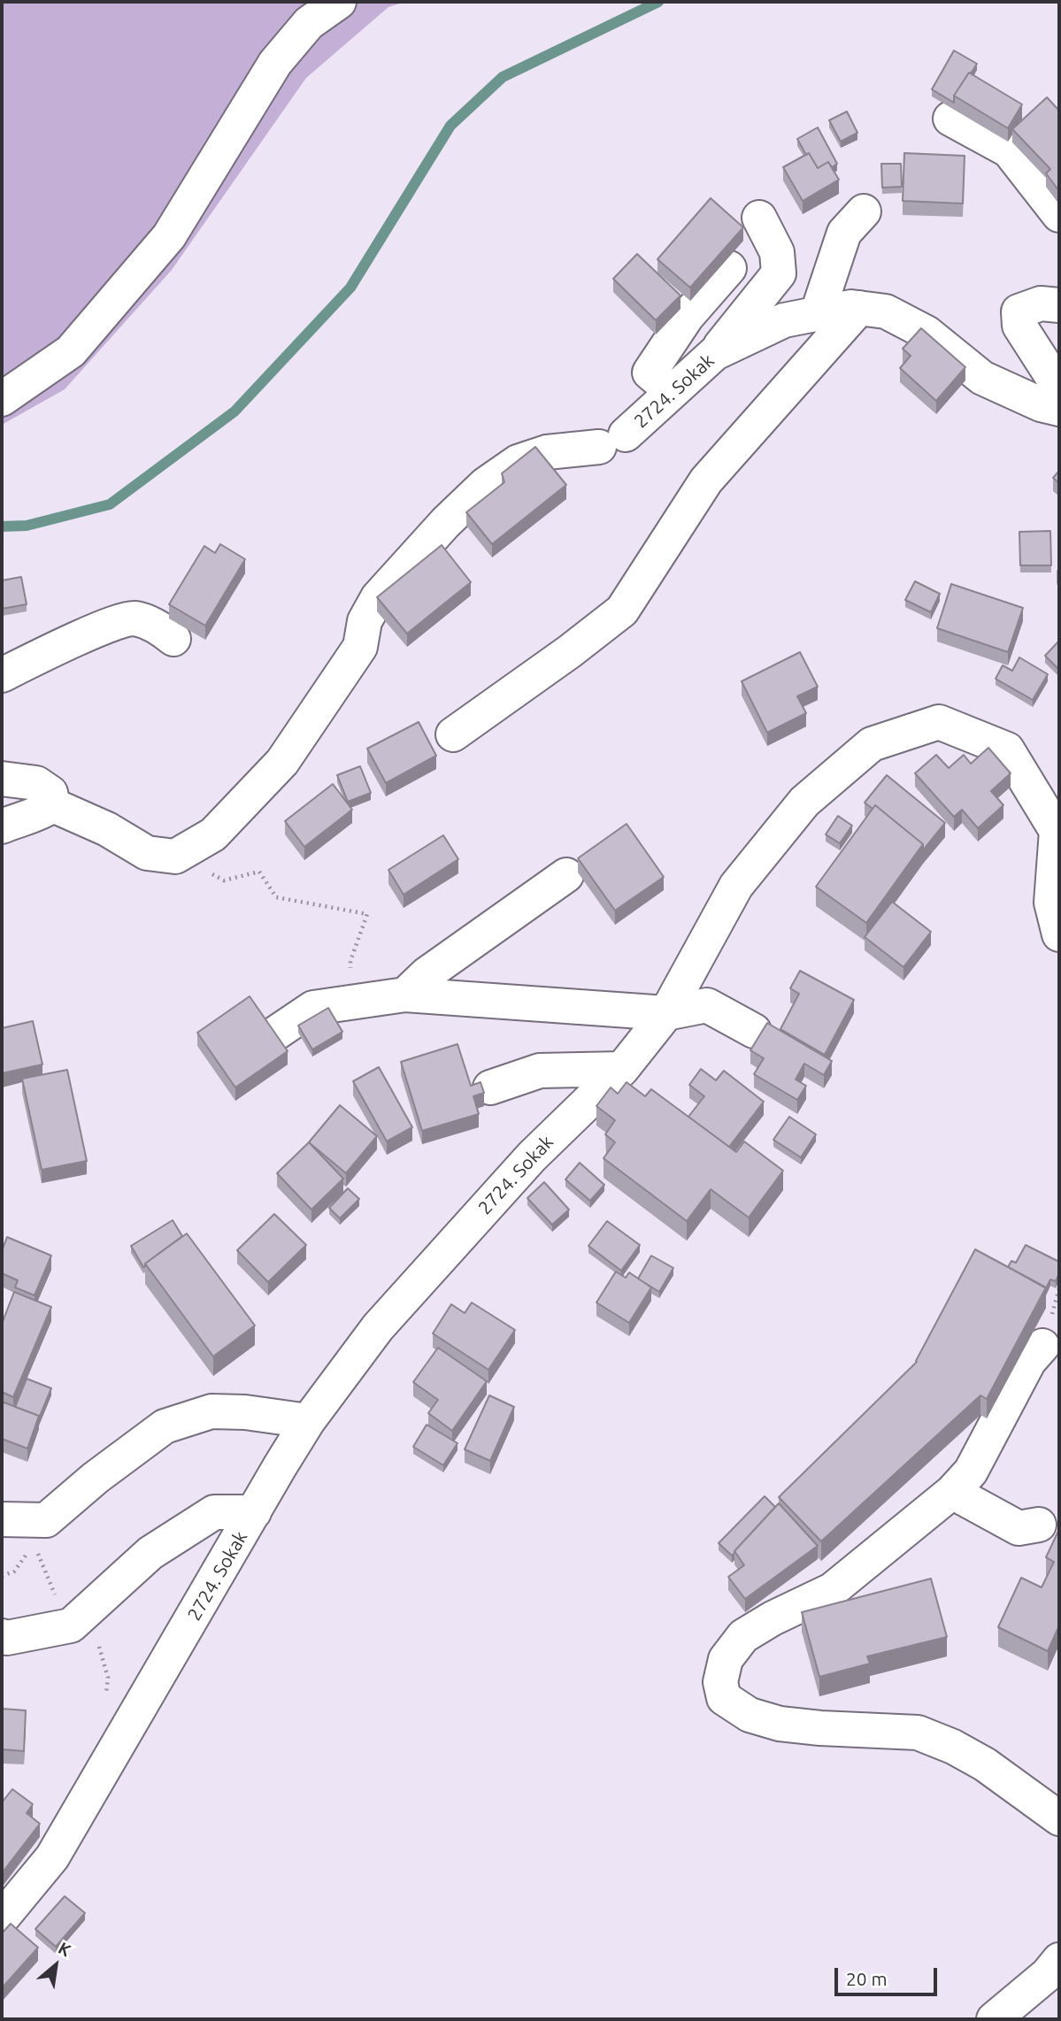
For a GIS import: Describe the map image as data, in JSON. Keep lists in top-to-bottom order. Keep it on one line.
{"streets":{"street":["2724. Sokak"]},"scale_bar":"20 m","north":"top right"}
